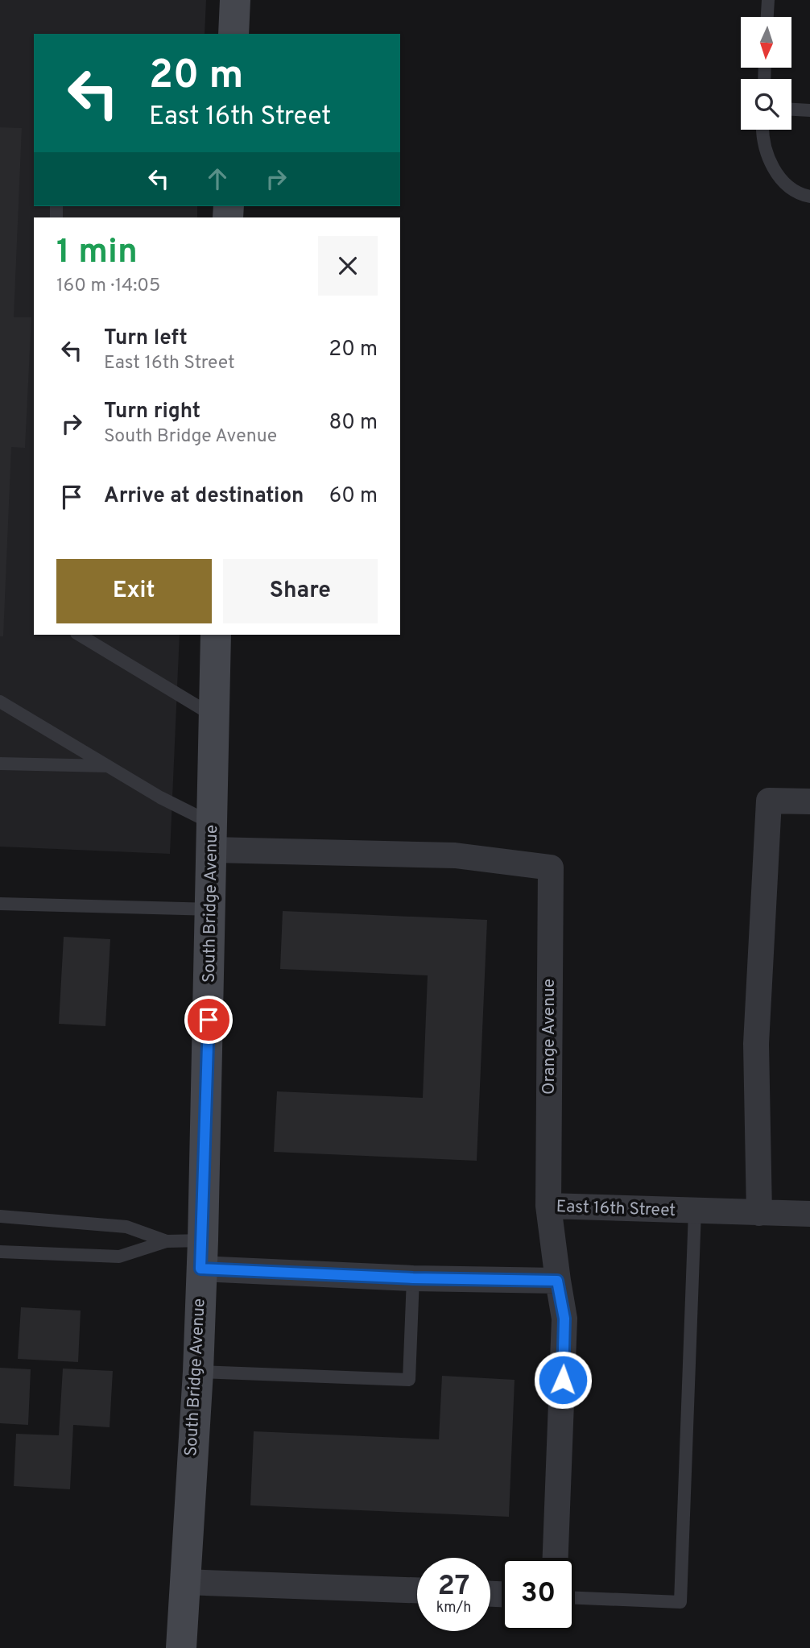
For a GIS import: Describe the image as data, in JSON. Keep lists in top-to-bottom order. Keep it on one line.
{"streets":{"street":["South Bridge Avenue","Orange Avenue","East 16th Street"]},"crossings":[["South Bridge Avenue","Orange Avenue"],["Orange Avenue","East 16th Street"]],"north":"bottom","page":{"turn":["20 m","East 16th Street"],"heading":["1 min","160 m · 14:05"],"list":[{"name":"Turn left","note":"East 16th Street","value":"20 m"},{"name":"Turn right","note":"South Bridge Avenue","value":"80 m"},{"name":"Arrive at destination","value":"60 m"}],"buttons":["Exit","Share"],"speed":"27 km/h","limit":"30"}}
